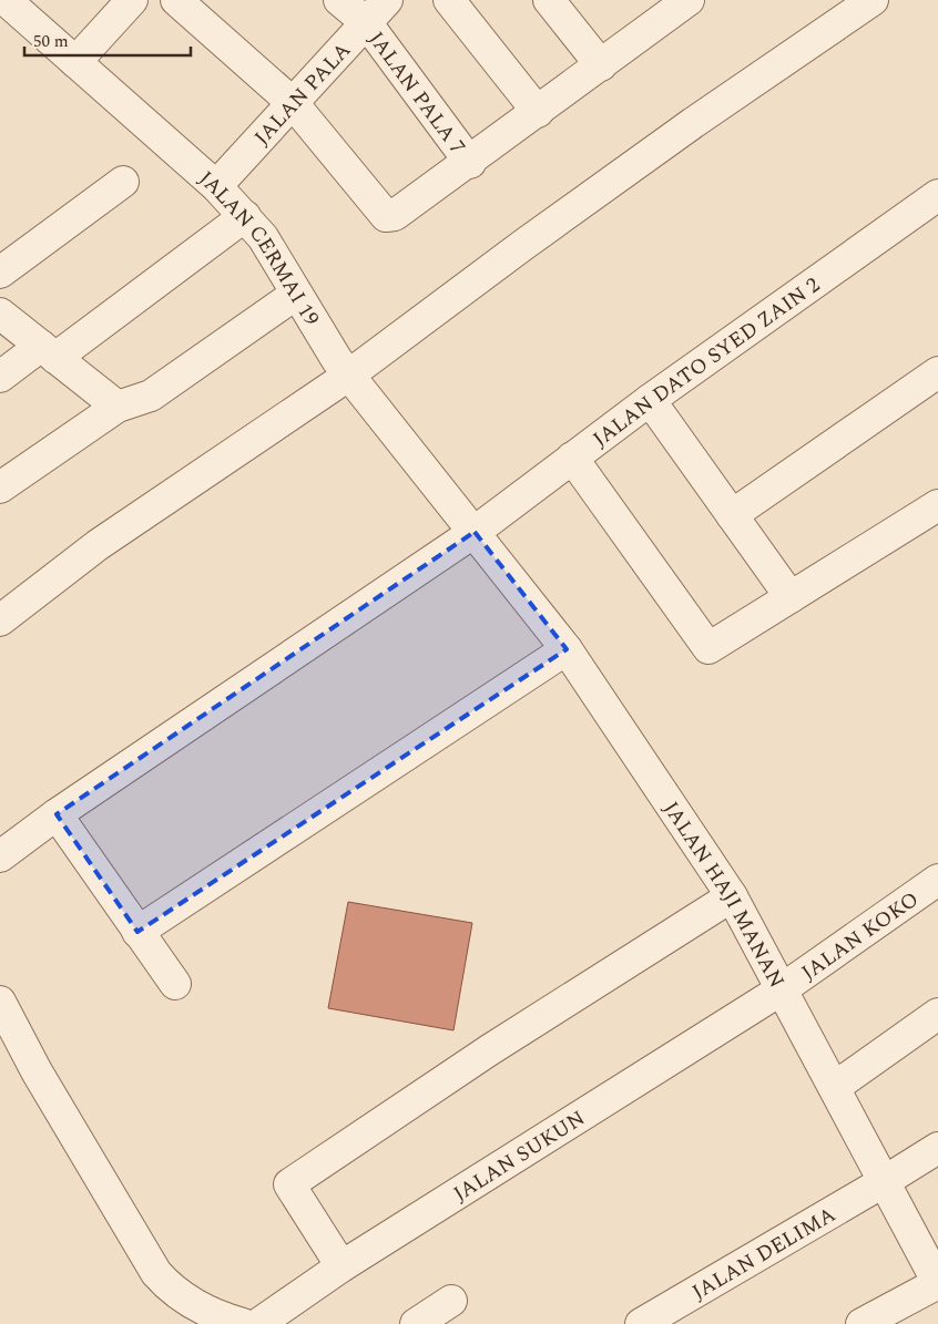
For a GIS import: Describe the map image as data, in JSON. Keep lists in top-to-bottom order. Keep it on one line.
{"streets":{"street":["JALAN PALA 7","JALAN PALA","JALAN CERMAI 19","JALAN DATO SYED ZAIN 2","JALAN HAJI MANAN","JALAN KOKO","JALAN SUKUN","JALAN DELIMA"]},"crossings":[["JALAN PALA 7","JALAN PALA"],["JALAN PALA","JALAN CERMAI 19"],["JALAN CERMAI 19","JALAN DATO SYED ZAIN 2"],["JALAN CERMAI 19","JALAN HAJI MANAN"],["JALAN DATO SYED ZAIN 2","JALAN HAJI MANAN"],["JALAN HAJI MANAN","JALAN KOKO"],["JALAN HAJI MANAN","JALAN SUKUN"],["JALAN HAJI MANAN","JALAN DELIMA"],["JALAN KOKO","JALAN SUKUN"]],"scale_bar":"50 m"}
